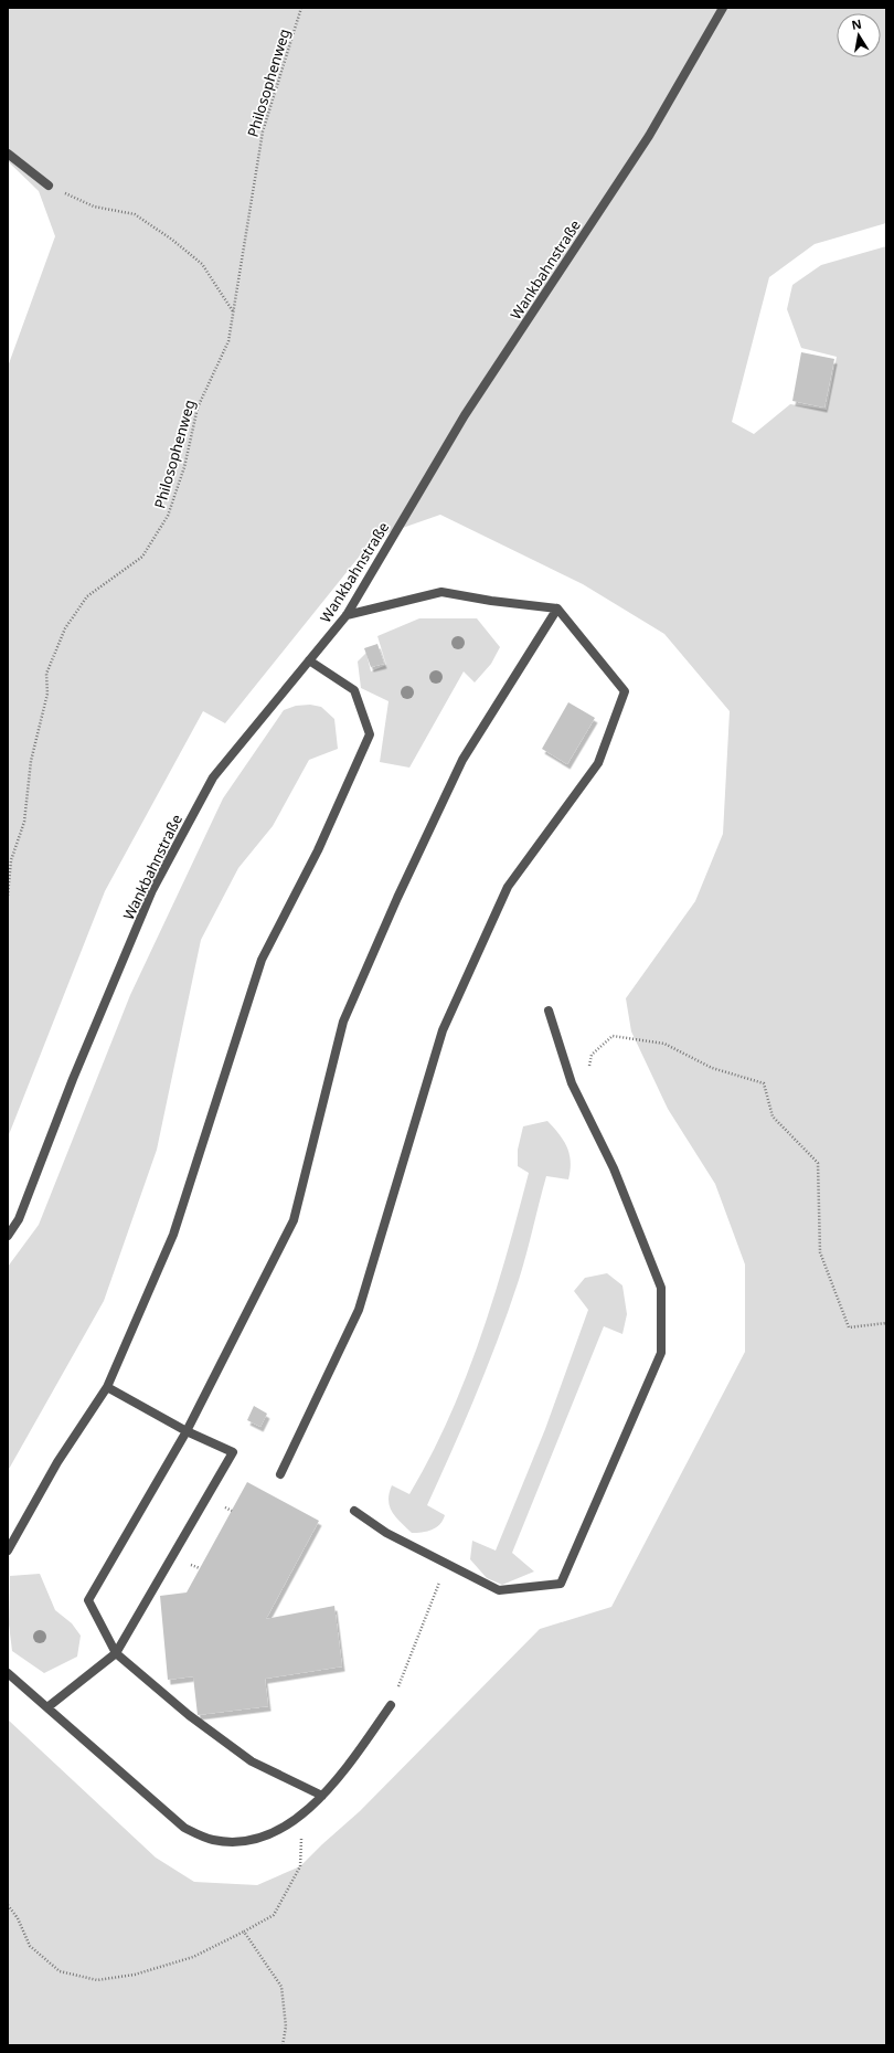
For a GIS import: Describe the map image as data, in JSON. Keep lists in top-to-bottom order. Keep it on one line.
{"streets":{"lane":["Wankbahnstraße"],"path":["Philosophenweg"]},"north":"top"}
